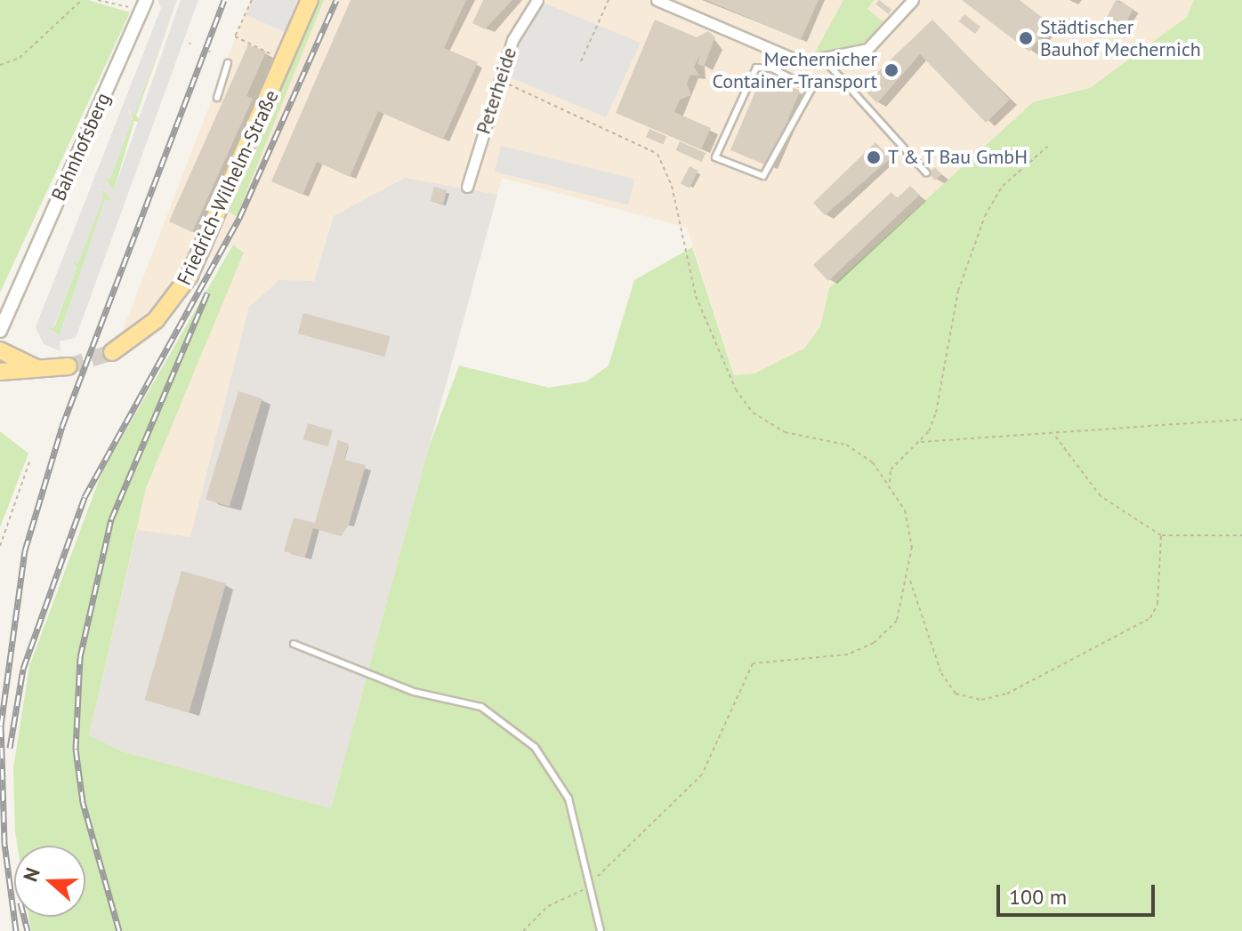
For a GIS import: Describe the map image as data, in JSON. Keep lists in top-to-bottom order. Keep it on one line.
{"streets":{"main road":["Friedrich-Wilhelm-Straße"],"street":["Peterheide","Bahnhofsberg"]},"places":["Städtischer Bauhof Mechernich","Mechernicher Container-Transport","T & T Bau GmbH"],"scale_bar":"100 m","north":"left"}
